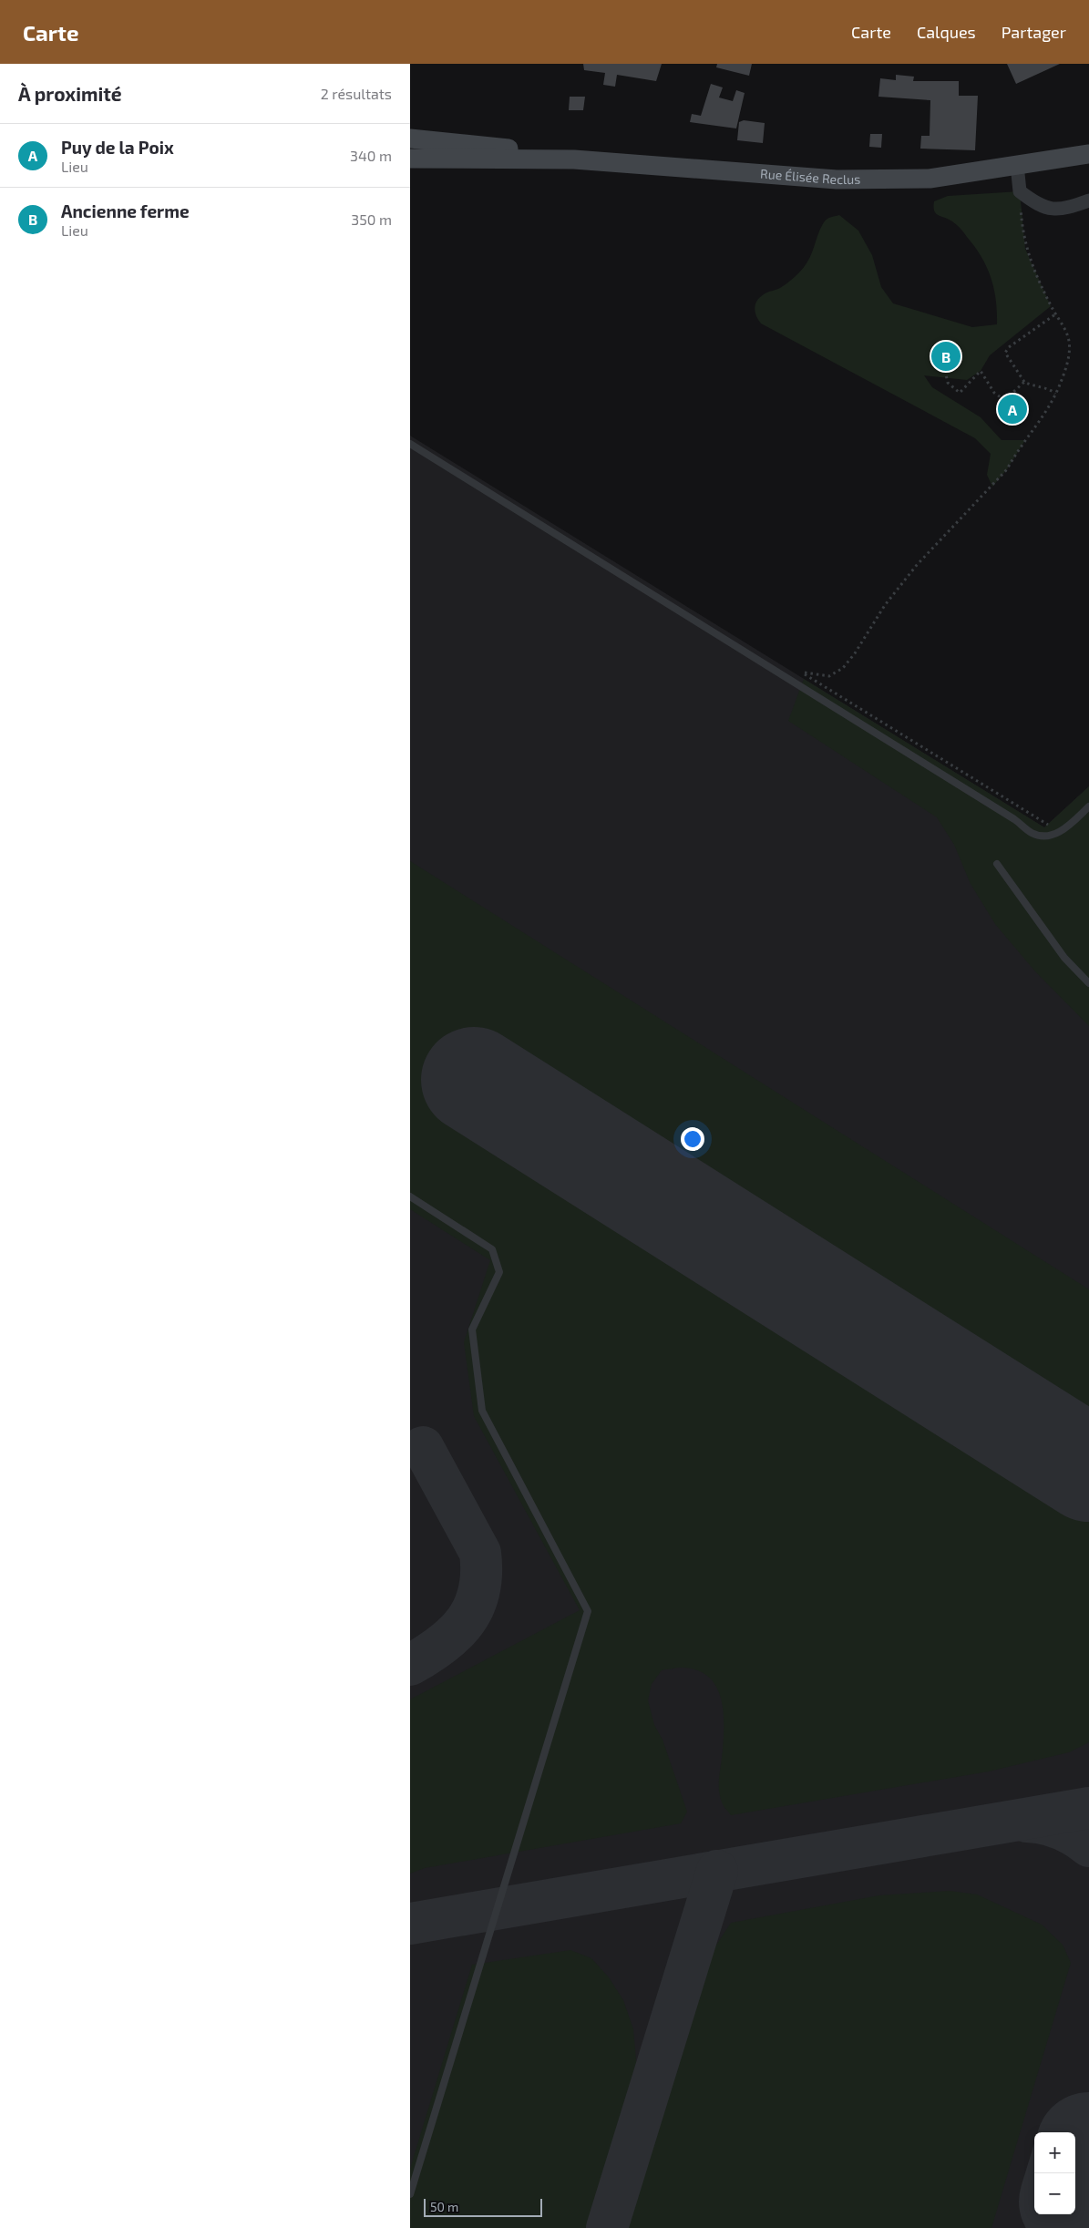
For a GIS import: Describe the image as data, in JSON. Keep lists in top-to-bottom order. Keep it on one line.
{"streets":{"main road":["Rue Élisée Reclus"]},"scale_bar":"50 m","page":{"header":"Carte","nav":["Carte","Calques","Partager"],"heading":["À proximité","2 résultats"],"list":[{"mark":"A","name":"Puy de la Poix","note":"Lieu","value":"340 m"},{"mark":"B","name":"Ancienne ferme","note":"Lieu","value":"350 m"}],"pins":["B","A"],"map_buttons":["+","−"],"scale":"50 m"}}
